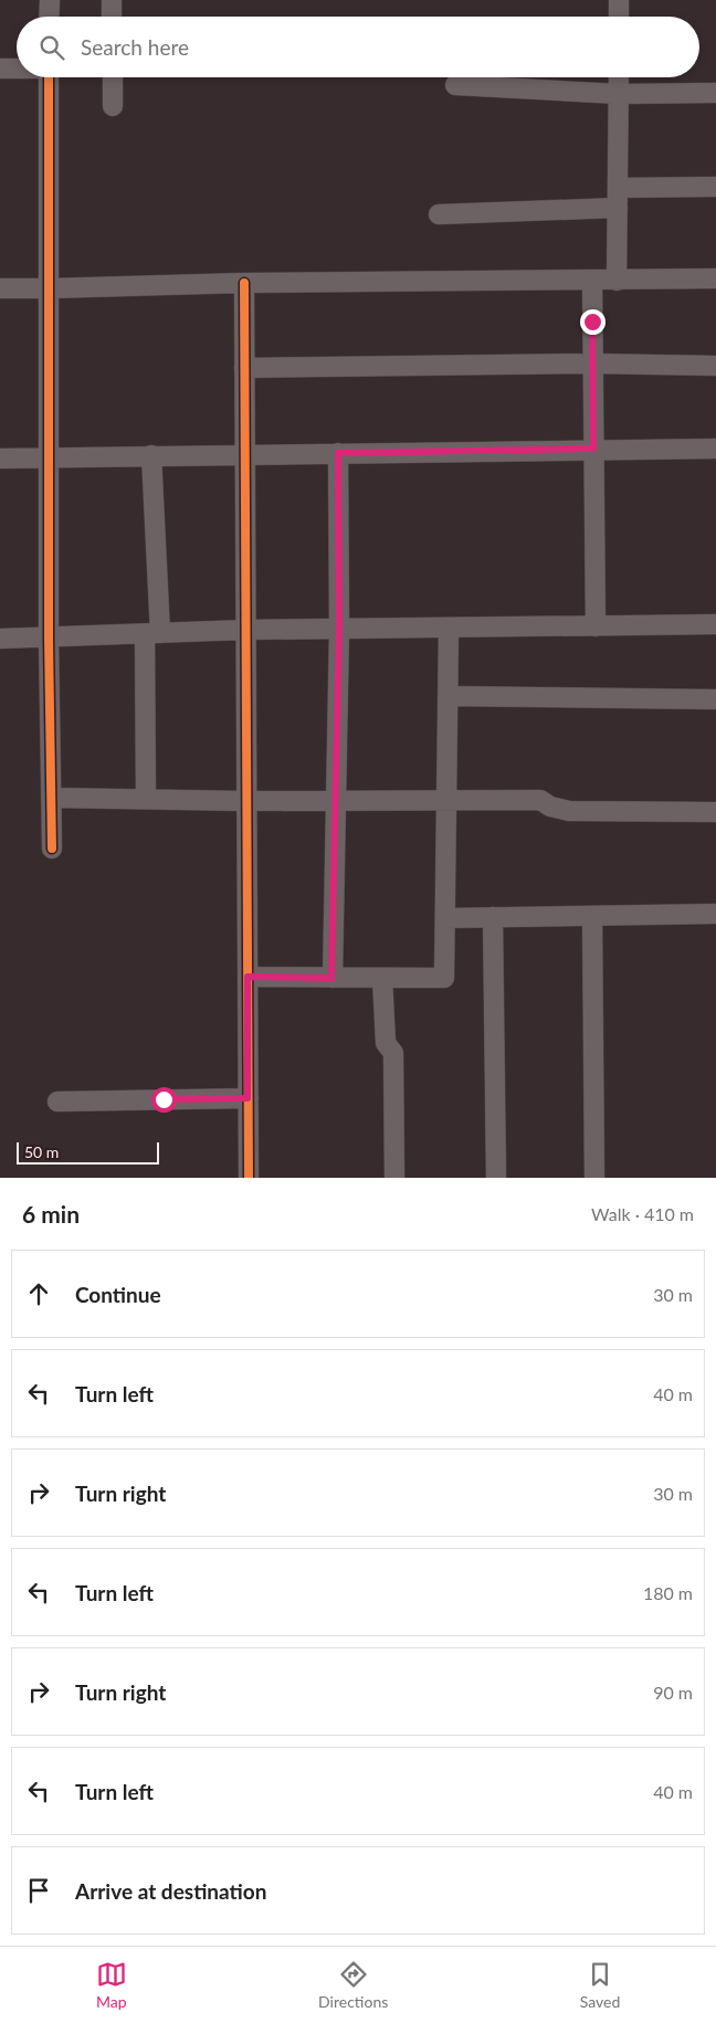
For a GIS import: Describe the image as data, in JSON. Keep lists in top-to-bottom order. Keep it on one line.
{"scale_bar":"50 m","page":{"search":"Search here","scale":"50 m","heading":["6 min","Walk · 410 m"],"list":[["Continue","30 m"],["Turn left","40 m"],["Turn right","30 m"],["Turn left","180 m"],["Turn right","90 m"],["Turn left","40 m"],"Arrive at destination"],"nav":["Map","Directions","Saved"]}}
